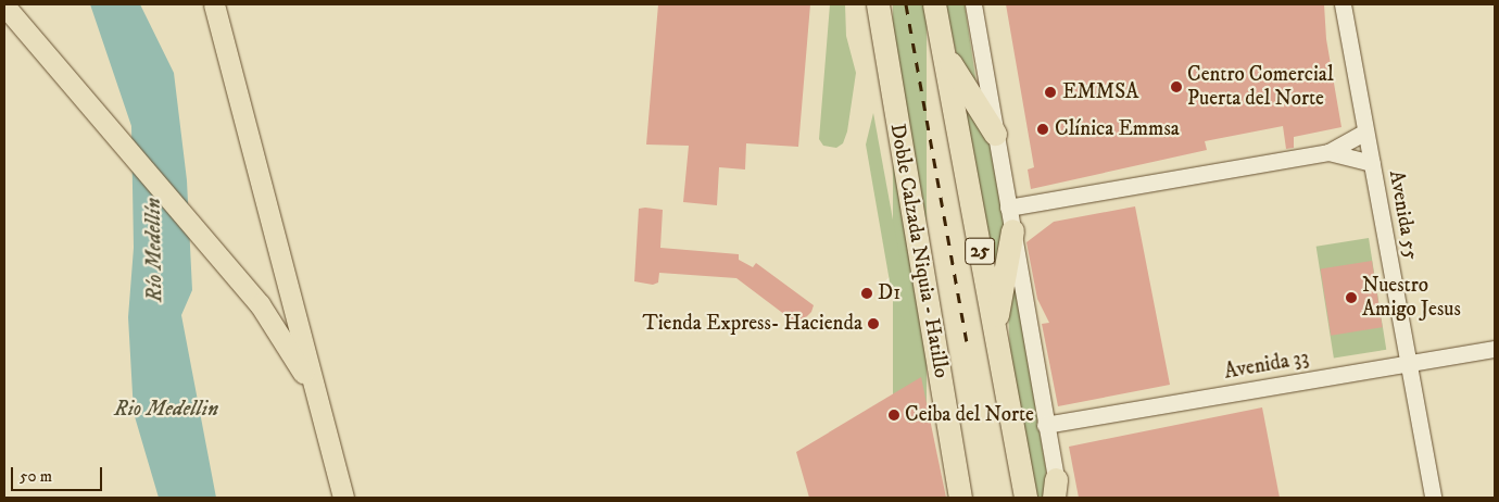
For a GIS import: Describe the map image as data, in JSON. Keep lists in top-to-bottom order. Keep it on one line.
{"streets":{"highway":["Doble Calzada Niquia - Hatillo","25"],"street":["Avenida 55","Avenida 33"]},"crossings":[["Avenida 55","Avenida 33"]],"water":["Río Medellín","Rio Medellin"],"places":["Centro Comercial Puerta del Norte","EMMSA","Clínica Emmsa","D1","Nuestro Amigo Jesus","Tienda Express- Hacienda","Ceiba del Norte"],"scale_bar":"50 m"}
